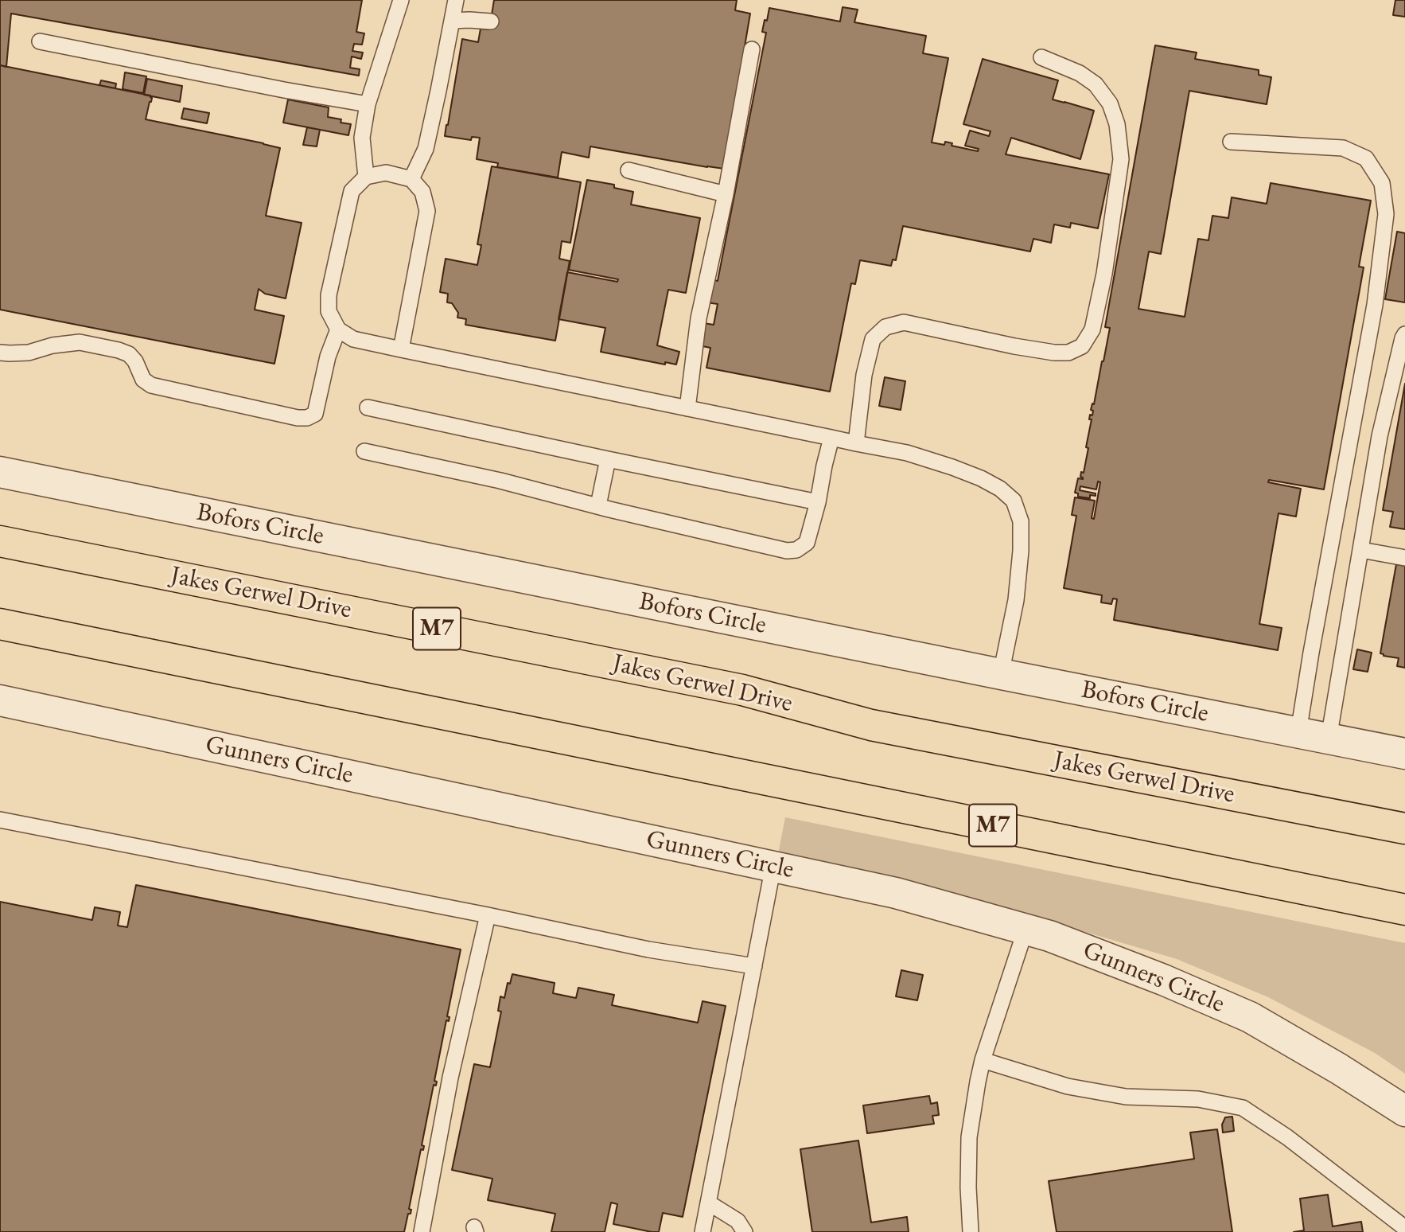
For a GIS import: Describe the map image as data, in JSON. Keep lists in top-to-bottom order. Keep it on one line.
{"streets":{"highway":["Jakes Gerwel Drive","M7"],"street":["Bofors Circle","Gunners Circle"]}}
